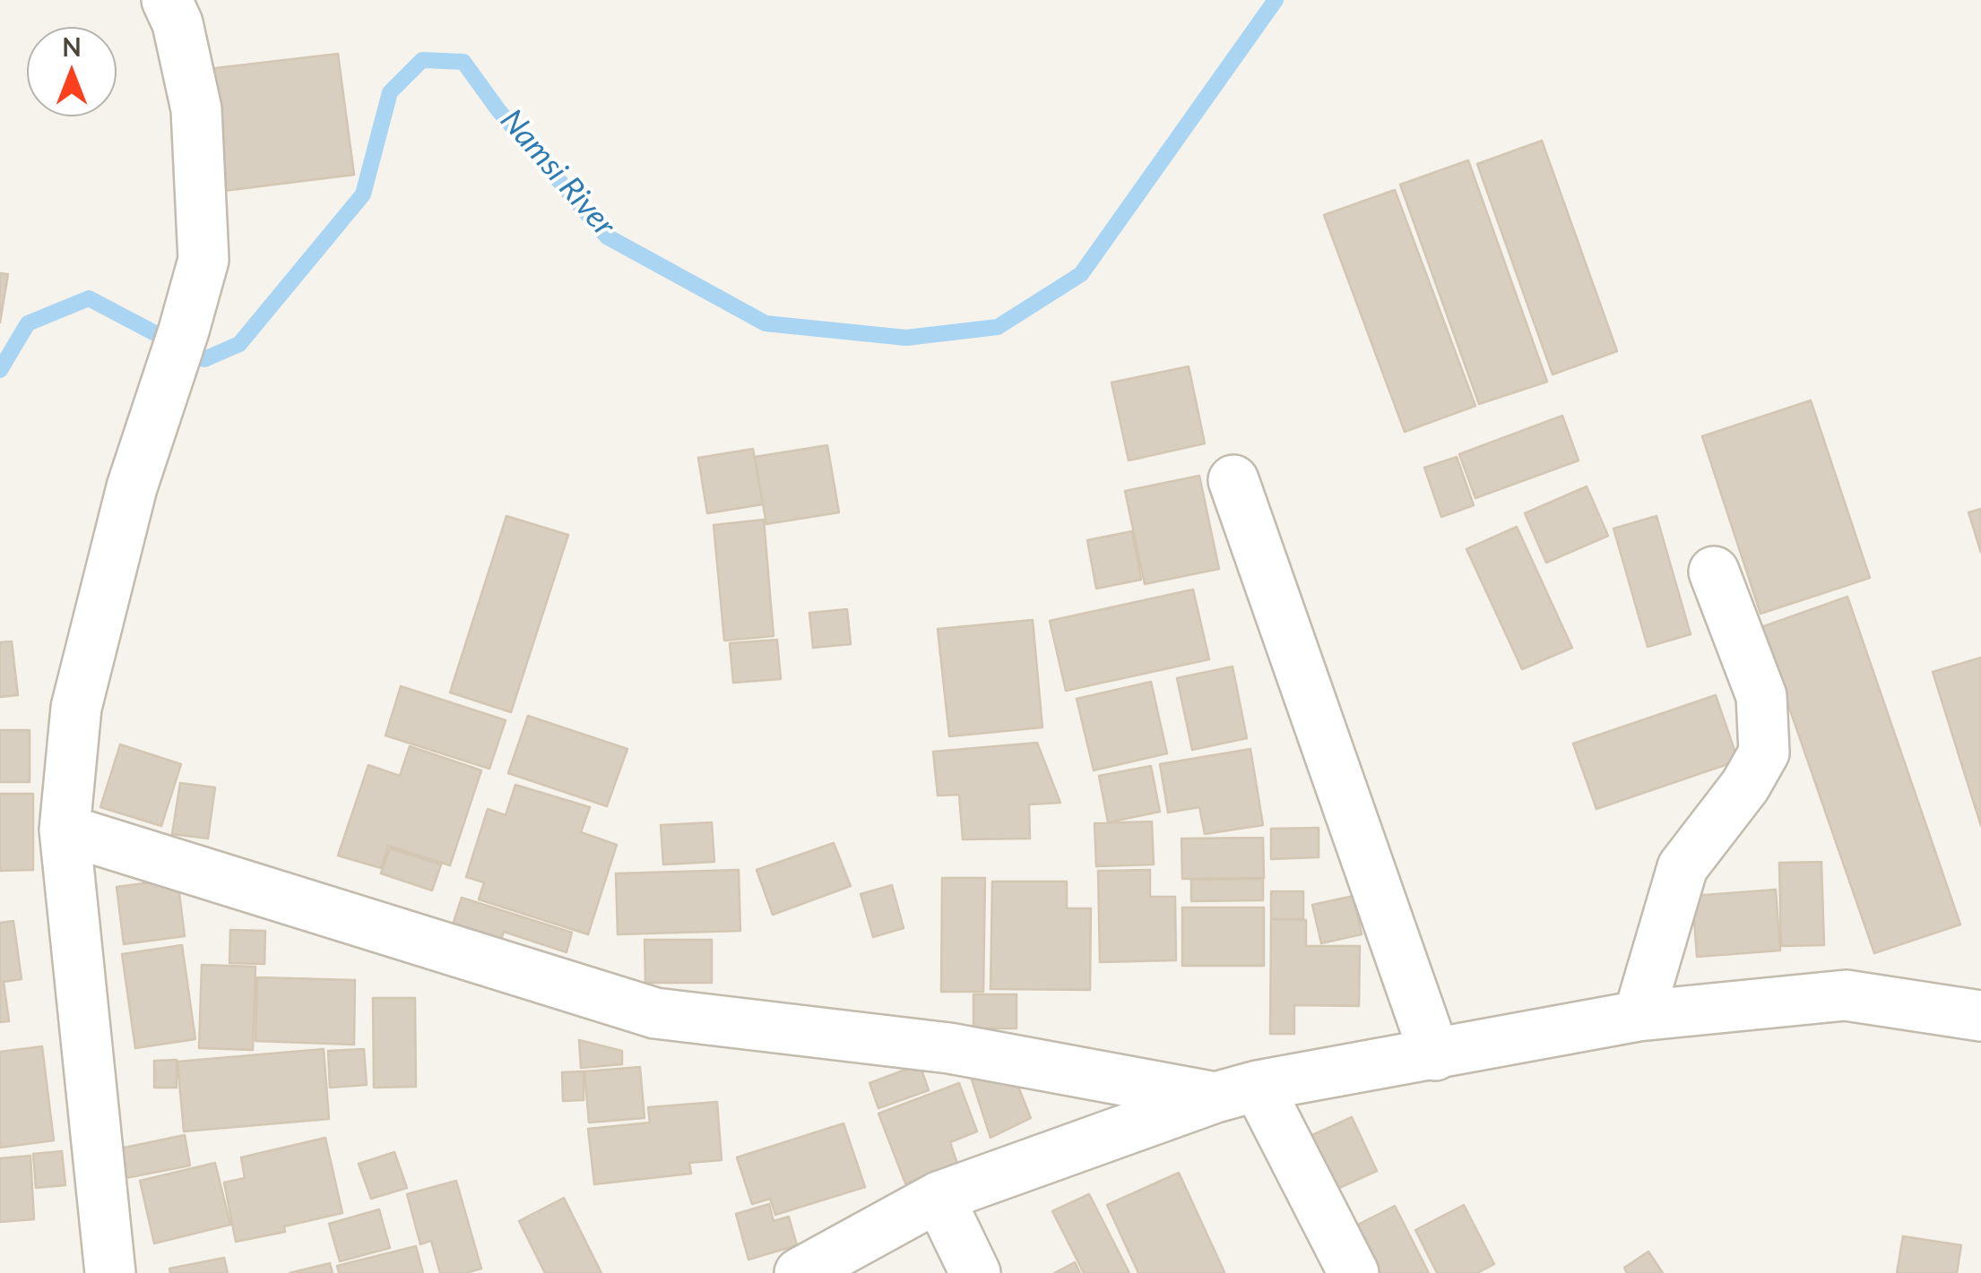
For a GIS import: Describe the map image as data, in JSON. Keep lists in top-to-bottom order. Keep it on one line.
{"water":["Namsi River"],"north":"top"}
